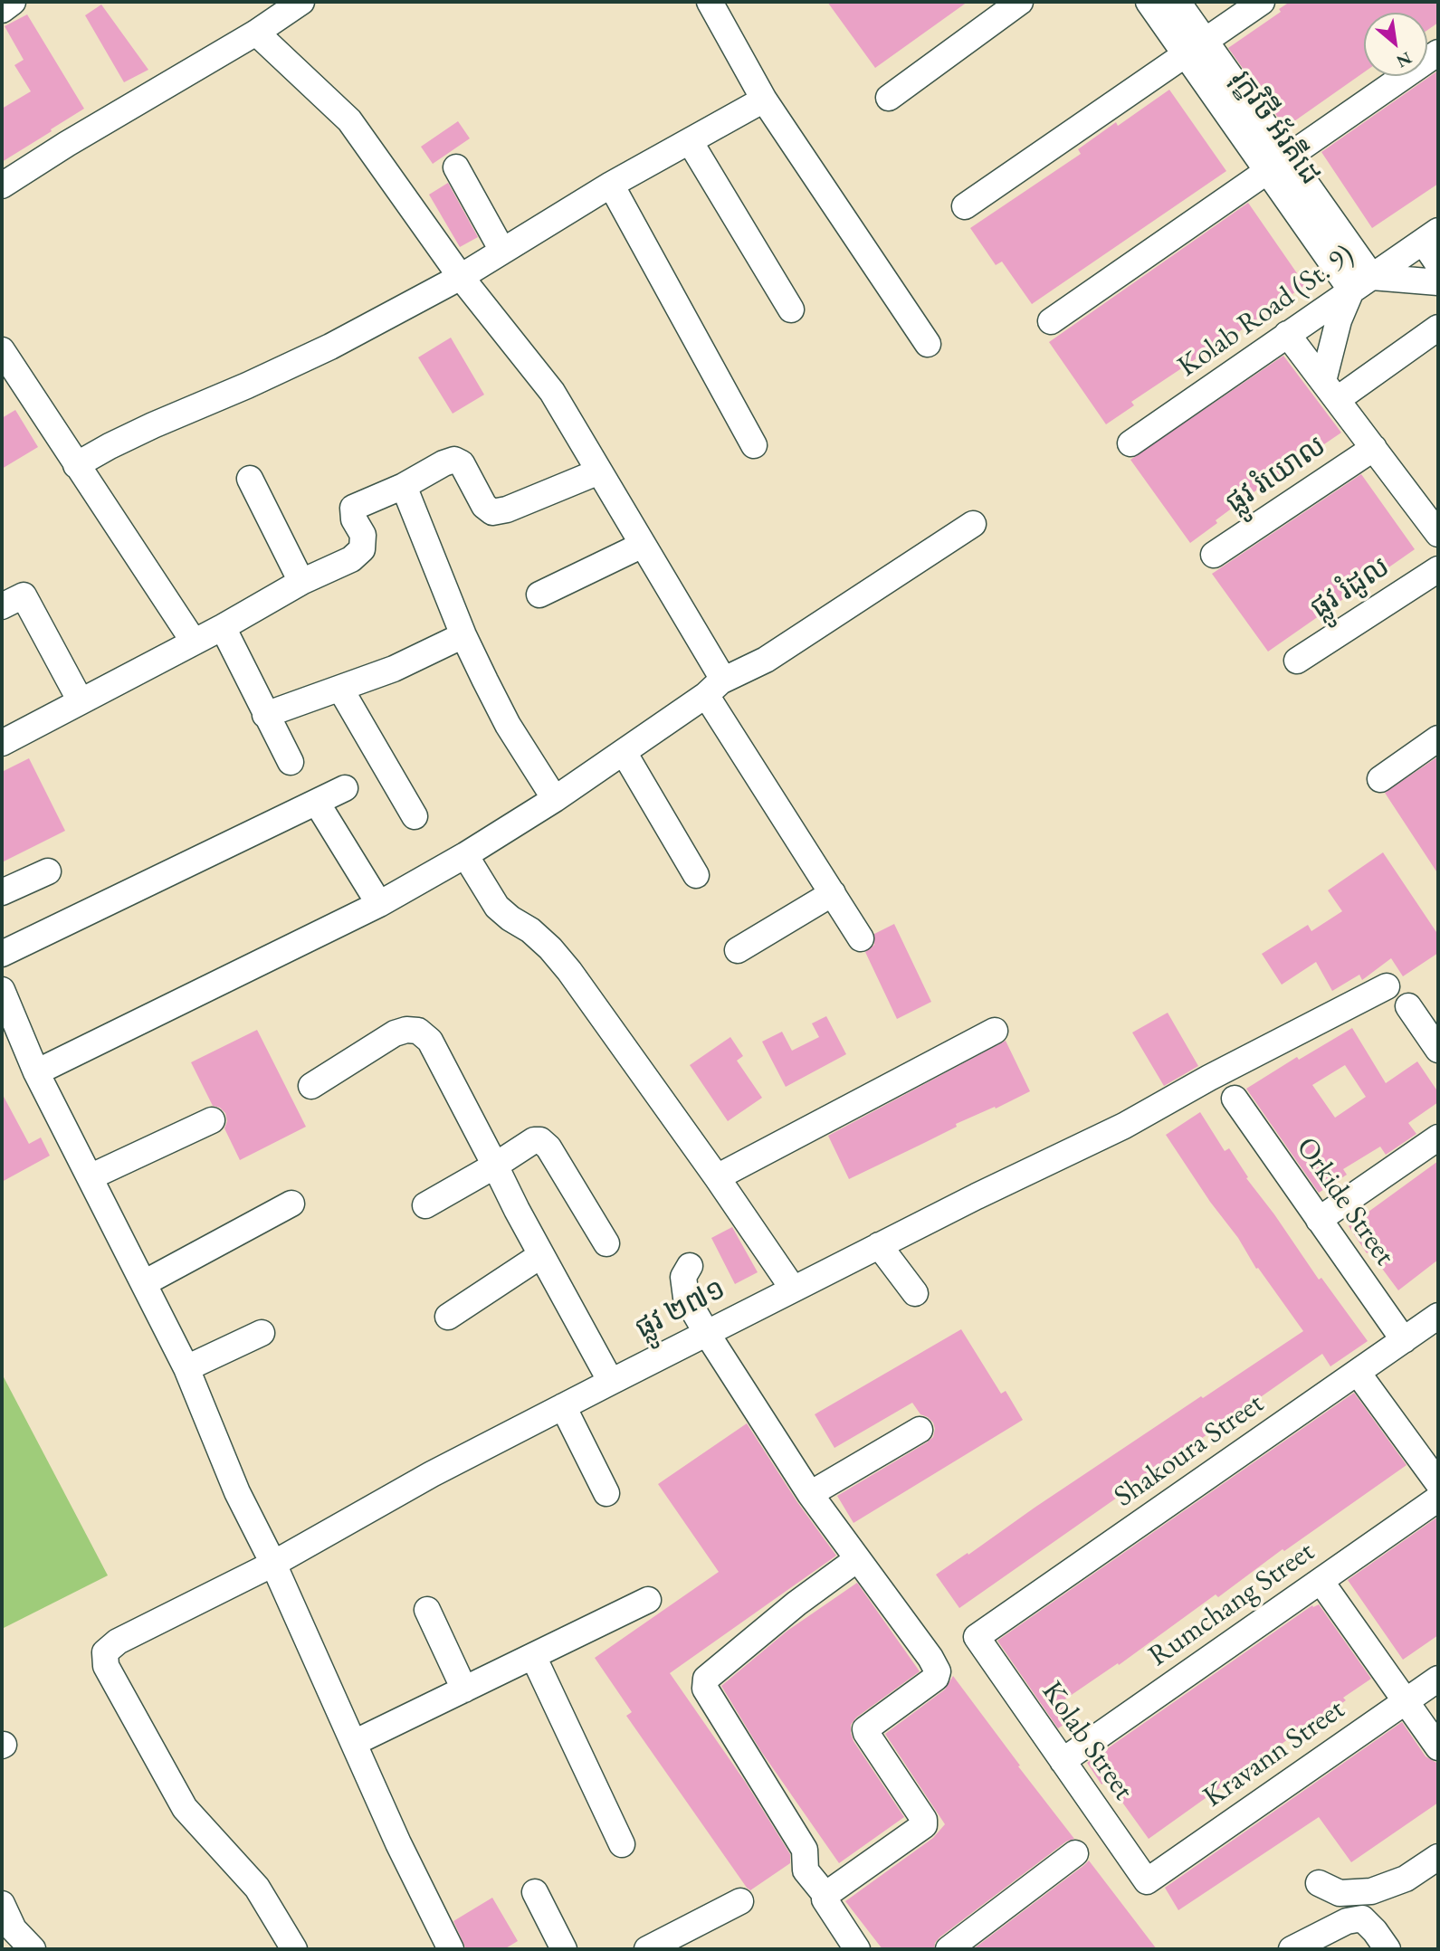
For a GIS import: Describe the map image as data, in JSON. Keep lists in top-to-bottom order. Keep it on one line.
{"streets":{"street":["រុក្ខវិថី អ័រគីដេ","Kolab Road (St. 9)","ផ្លូវ រំយោល","ផ្លូវ រំដូល","Orkide Street","ផ្លូវ ២៧១","Shakoura Street","Rumchang Street","Kolab Street","Kravann Street"]},"crossings":[["រុក្ខវិថី អ័រគីដេ","Kolab Road (St. 9)"],["Orkide Street","Shakoura Street"],["Shakoura Street","Kolab Street"],["Rumchang Street","Kolab Street"],["Kolab Street","Kravann Street"]],"north":"bottom right"}
